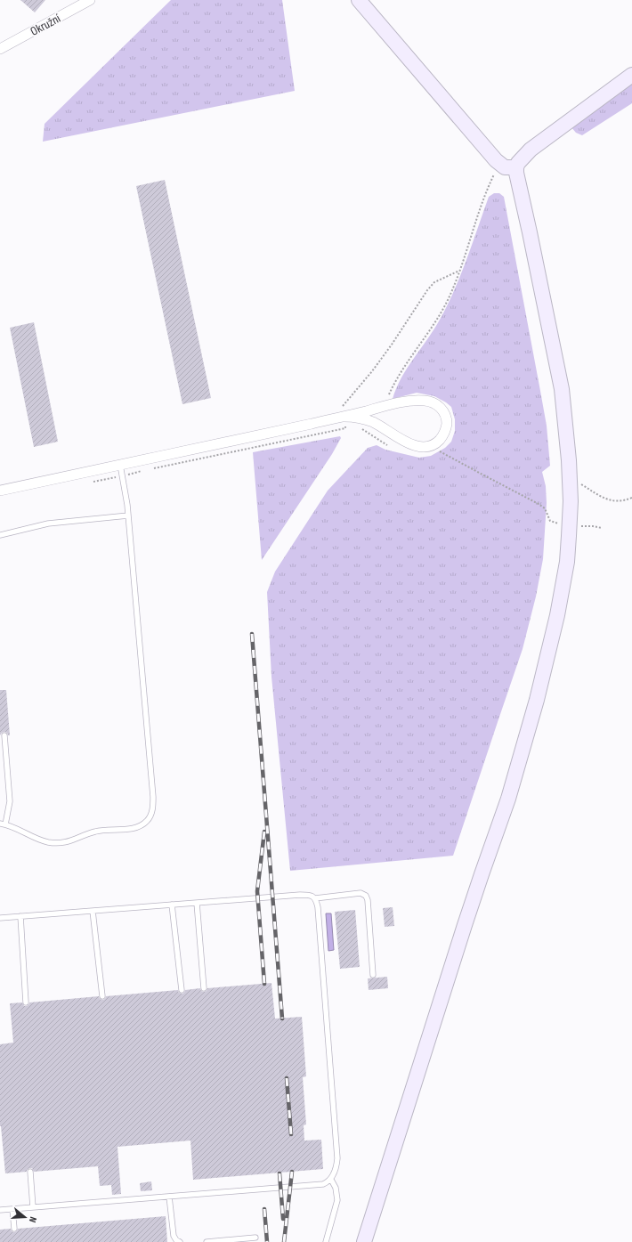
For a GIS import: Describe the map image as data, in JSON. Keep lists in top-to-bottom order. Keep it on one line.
{"streets":{"street":["Okružní"]},"north":"right"}
